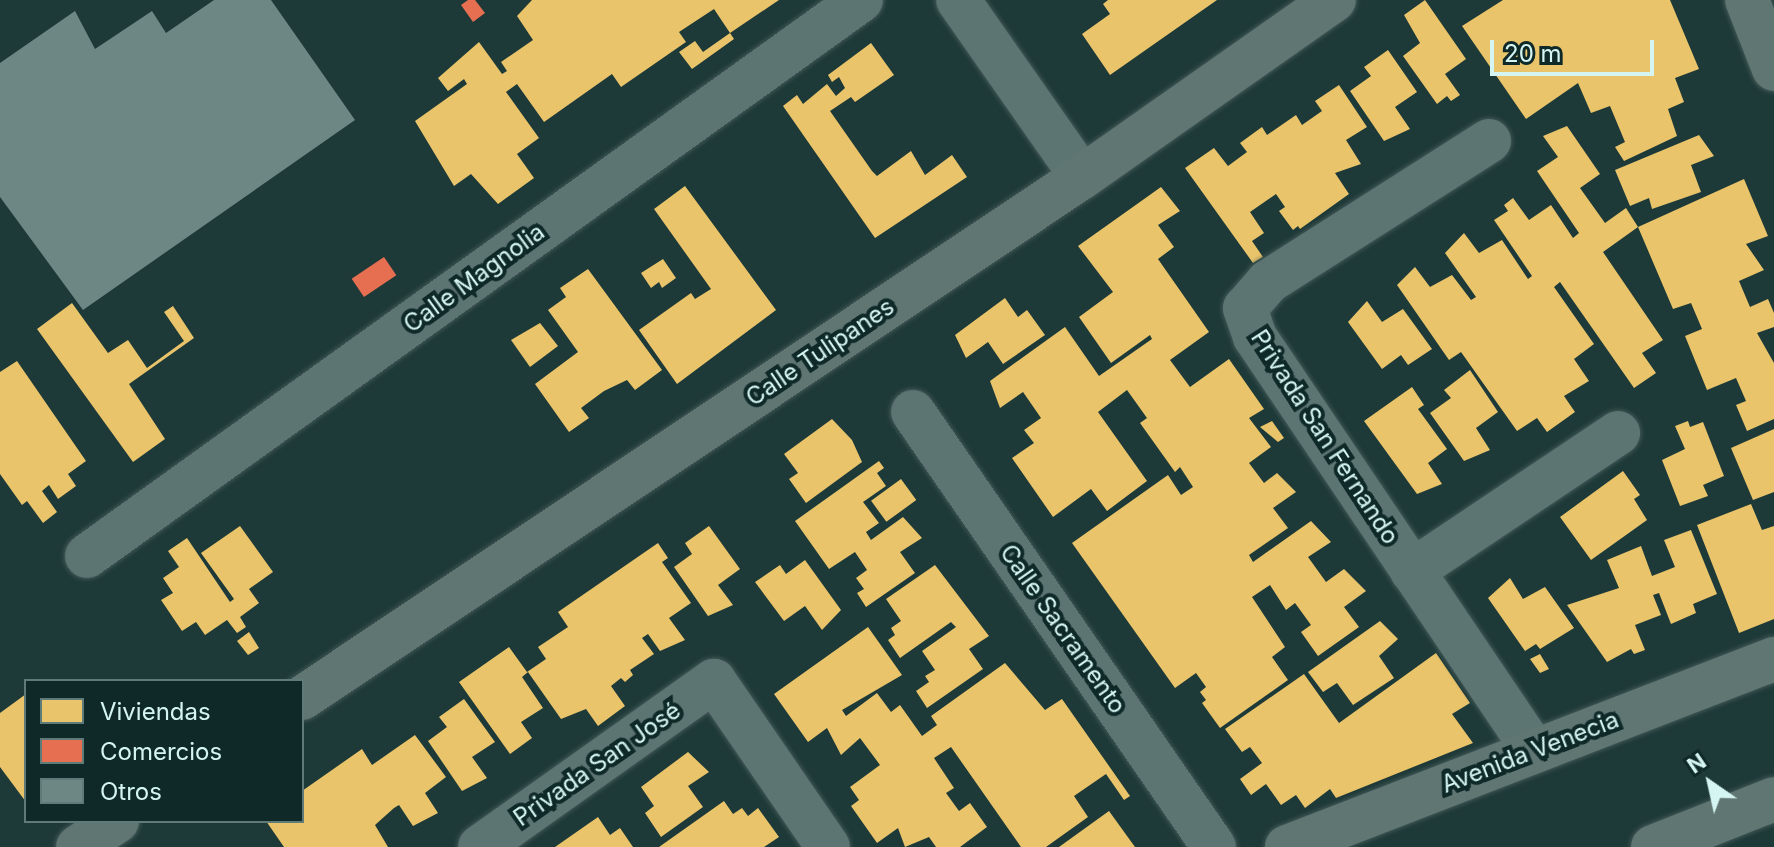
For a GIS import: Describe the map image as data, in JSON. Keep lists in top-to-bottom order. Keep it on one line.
{"streets":{"street":["Calle Magnolia","Calle Tulipanes","Privada San Fernando","Calle Sacramento","Avenida Venecia","Privada San José"]},"crossings":[["Privada San Fernando","Avenida Venecia"]],"legend":["Viviendas","Comercios","Otros"],"scale_bar":"20 m","north":"top left"}
